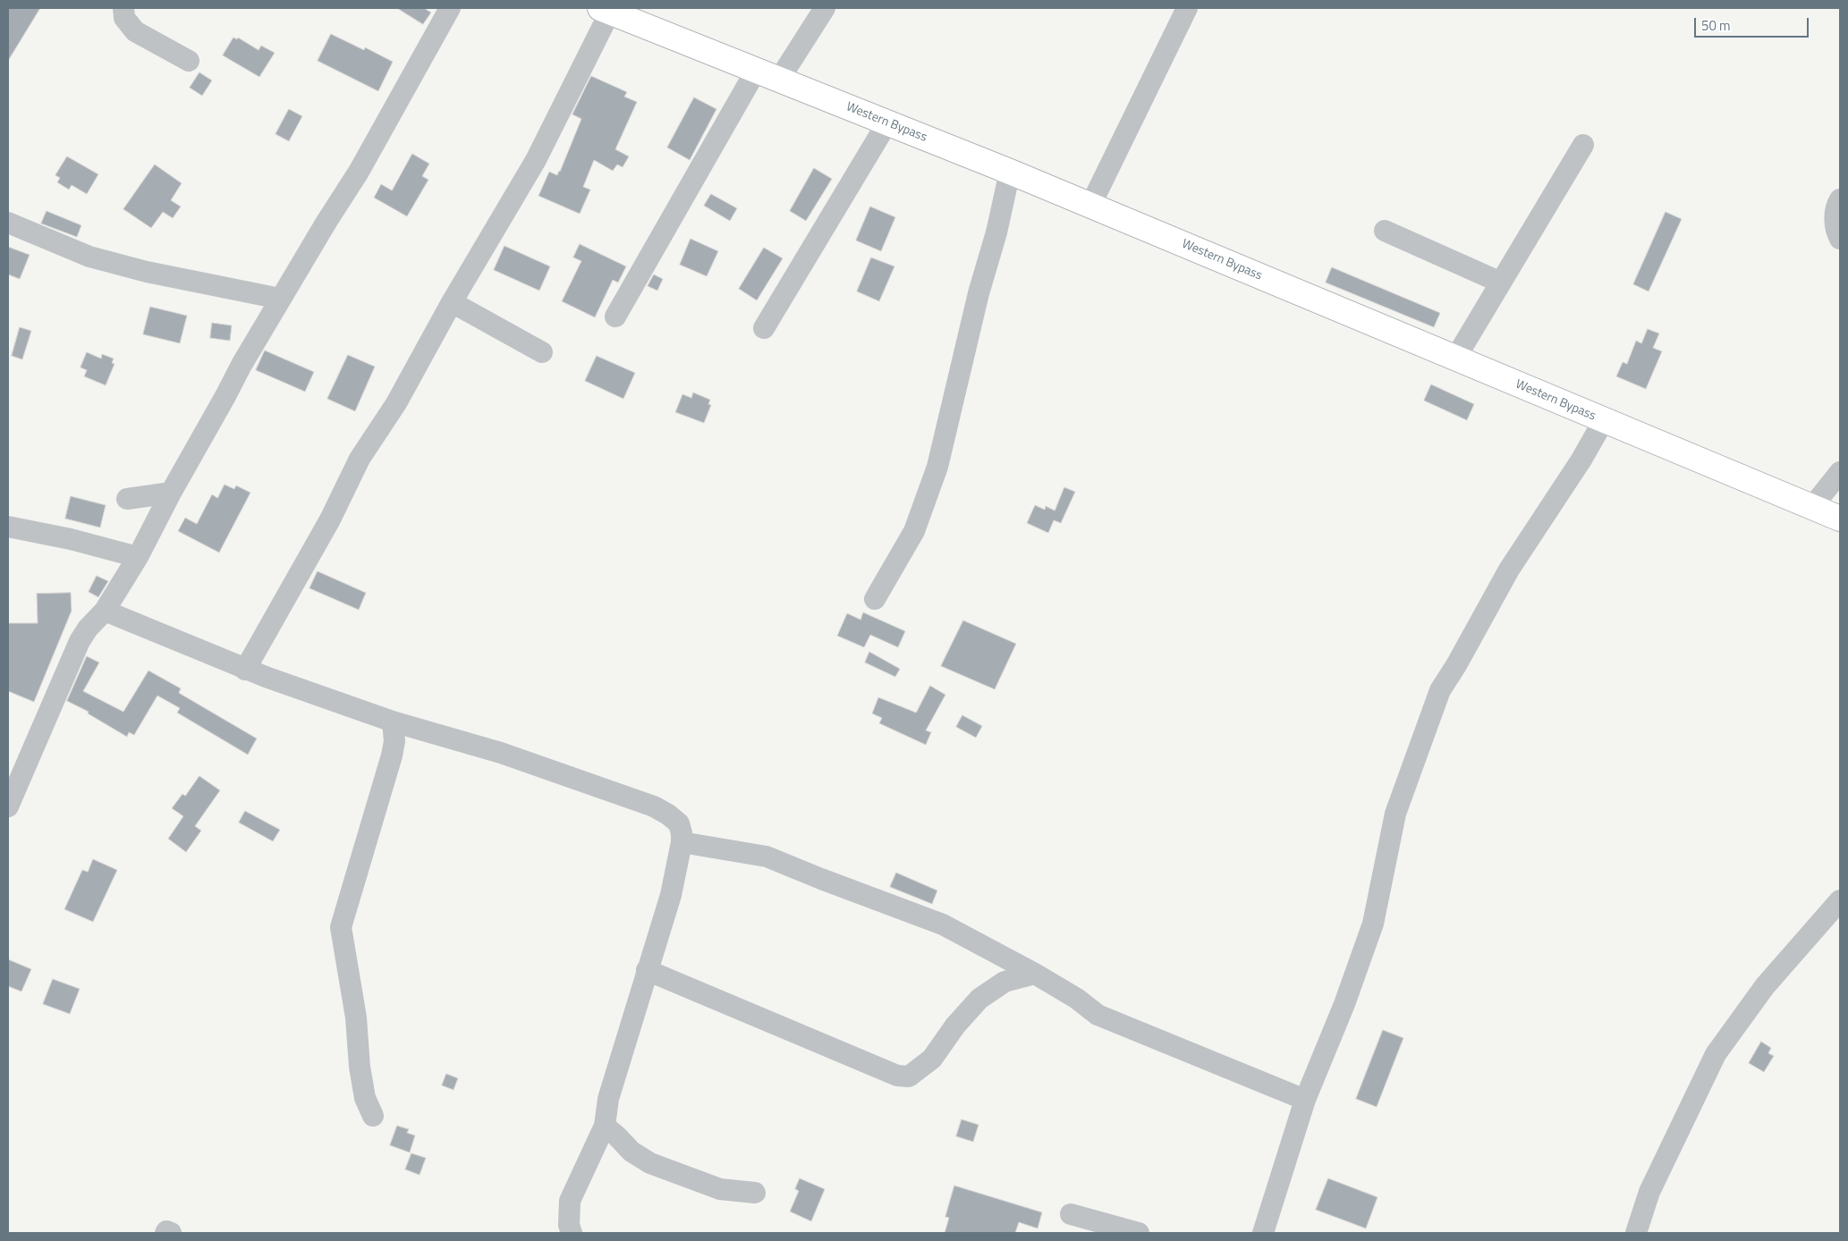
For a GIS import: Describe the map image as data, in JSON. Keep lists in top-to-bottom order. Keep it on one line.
{"streets":{"main road":["Western Bypass"]},"scale_bar":"50 m"}
